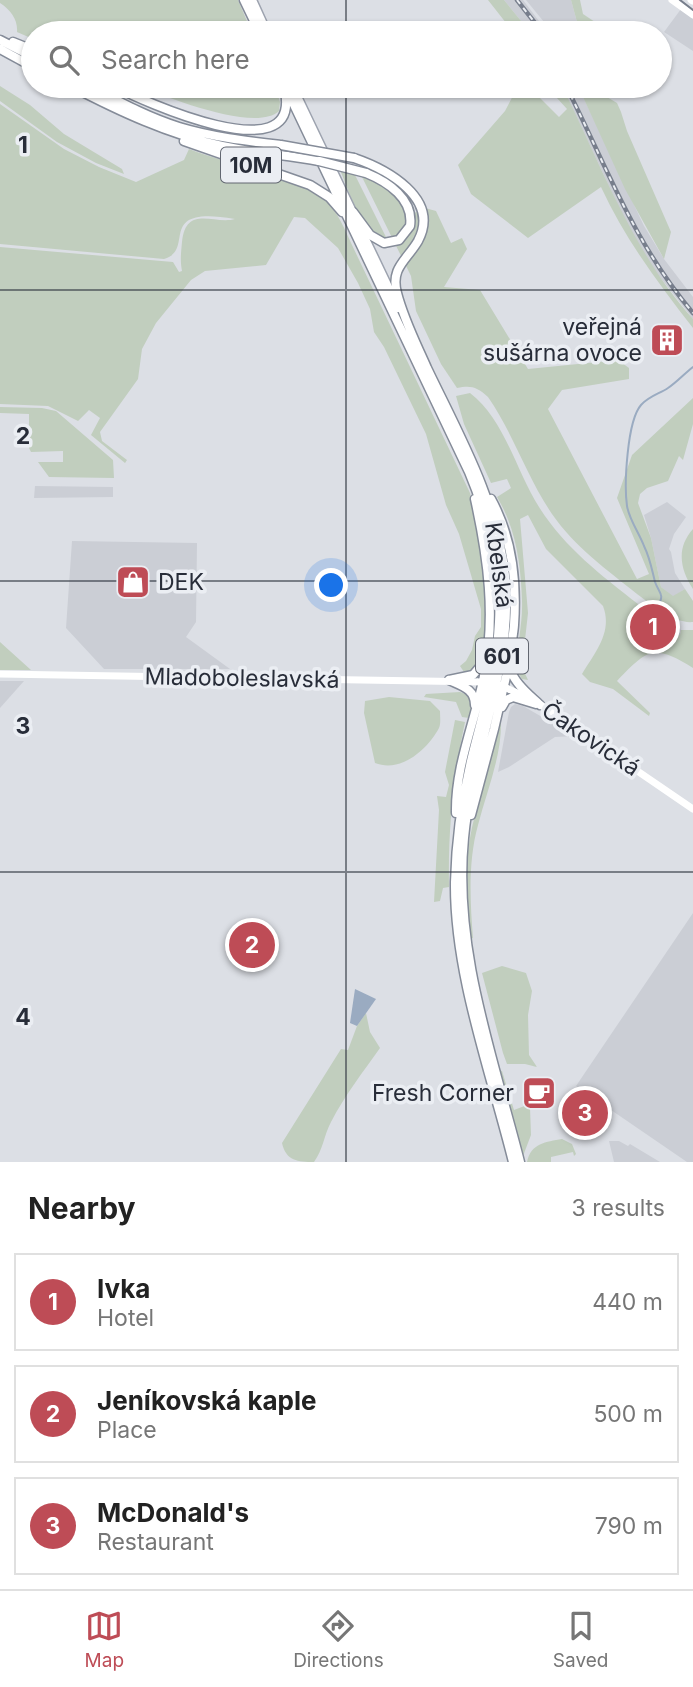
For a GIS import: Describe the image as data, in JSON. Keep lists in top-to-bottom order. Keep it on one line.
{"streets":{"main road":["10M","Kbelská","601","Mladoboleslavská","Čakovická"]},"crossings":[["10M","Kbelská"],["Mladoboleslavská","Čakovická"]],"places":{"building":["veřejná sušárna ovoce"],"shop":["DEK"],"cafe":["Fresh Corner"]},"page":{"search":"Search here","pins":["1","2","3"],"heading":["Nearby","3 results"],"list":[{"mark":"1","name":"Ivka","note":"Hotel","value":"440 m"},{"mark":"2","name":"Jeníkovská kaple","note":"Place","value":"500 m"},{"mark":"3","name":"McDonald's","note":"Restaurant","value":"790 m"}],"nav":["Map","Directions","Saved"]},"grid":{"rows":["1","2","3","4"]}}
